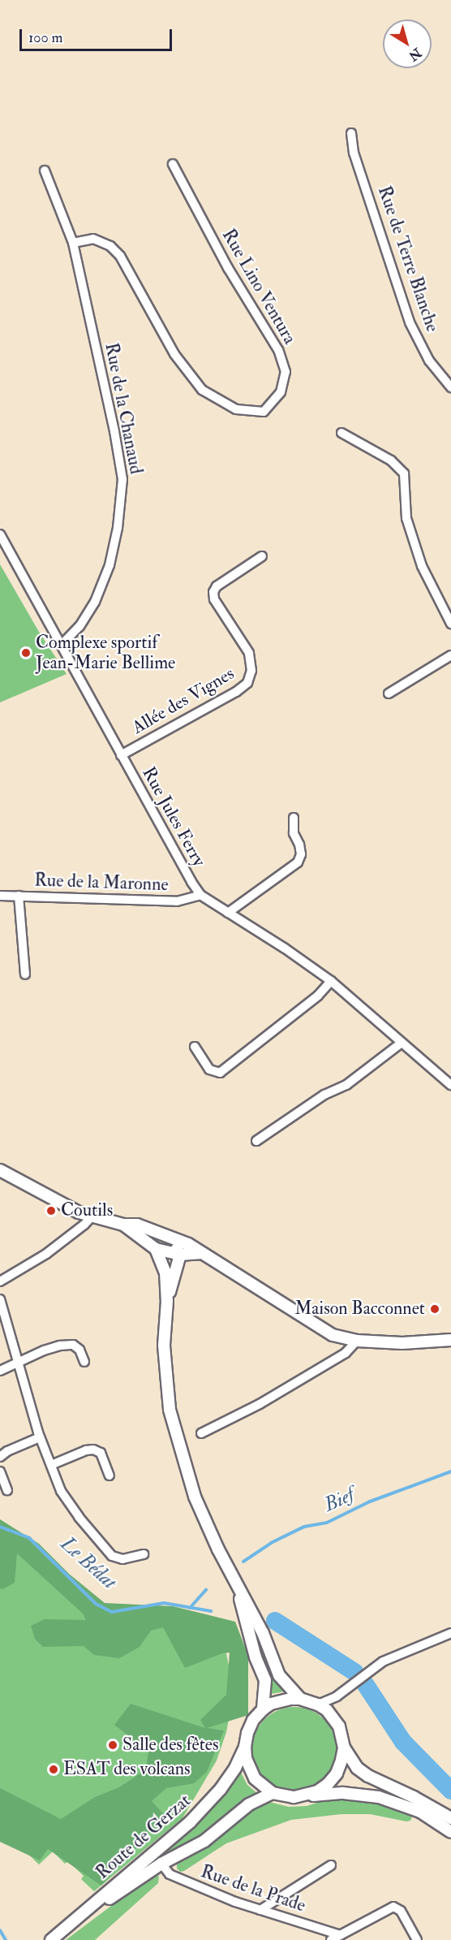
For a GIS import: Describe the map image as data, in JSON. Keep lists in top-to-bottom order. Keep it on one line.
{"streets":{"street":["Rue de Terre Blanche","Rue Lino Ventura","Rue de la Chanaud","Allée des Vignes","Rue Jules Ferry","Rue de la Maronne","Route de Gerzat","Rue de la Prade"]},"crossings":[["Rue Lino Ventura","Rue de la Chanaud"],["Rue de la Chanaud","Rue Jules Ferry"],["Allée des Vignes","Rue Jules Ferry"],["Rue Jules Ferry","Rue de la Maronne"],["Route de Gerzat","Rue de la Prade"]],"water":["Bief","Le Bédat"],"places":["Complexe sportif Jean-Marie Bellime","Coutils","Maison Bacconnet","Salle des fêtes","ESAT des volcans"],"scale_bar":"100 m","north":"bottom right"}
